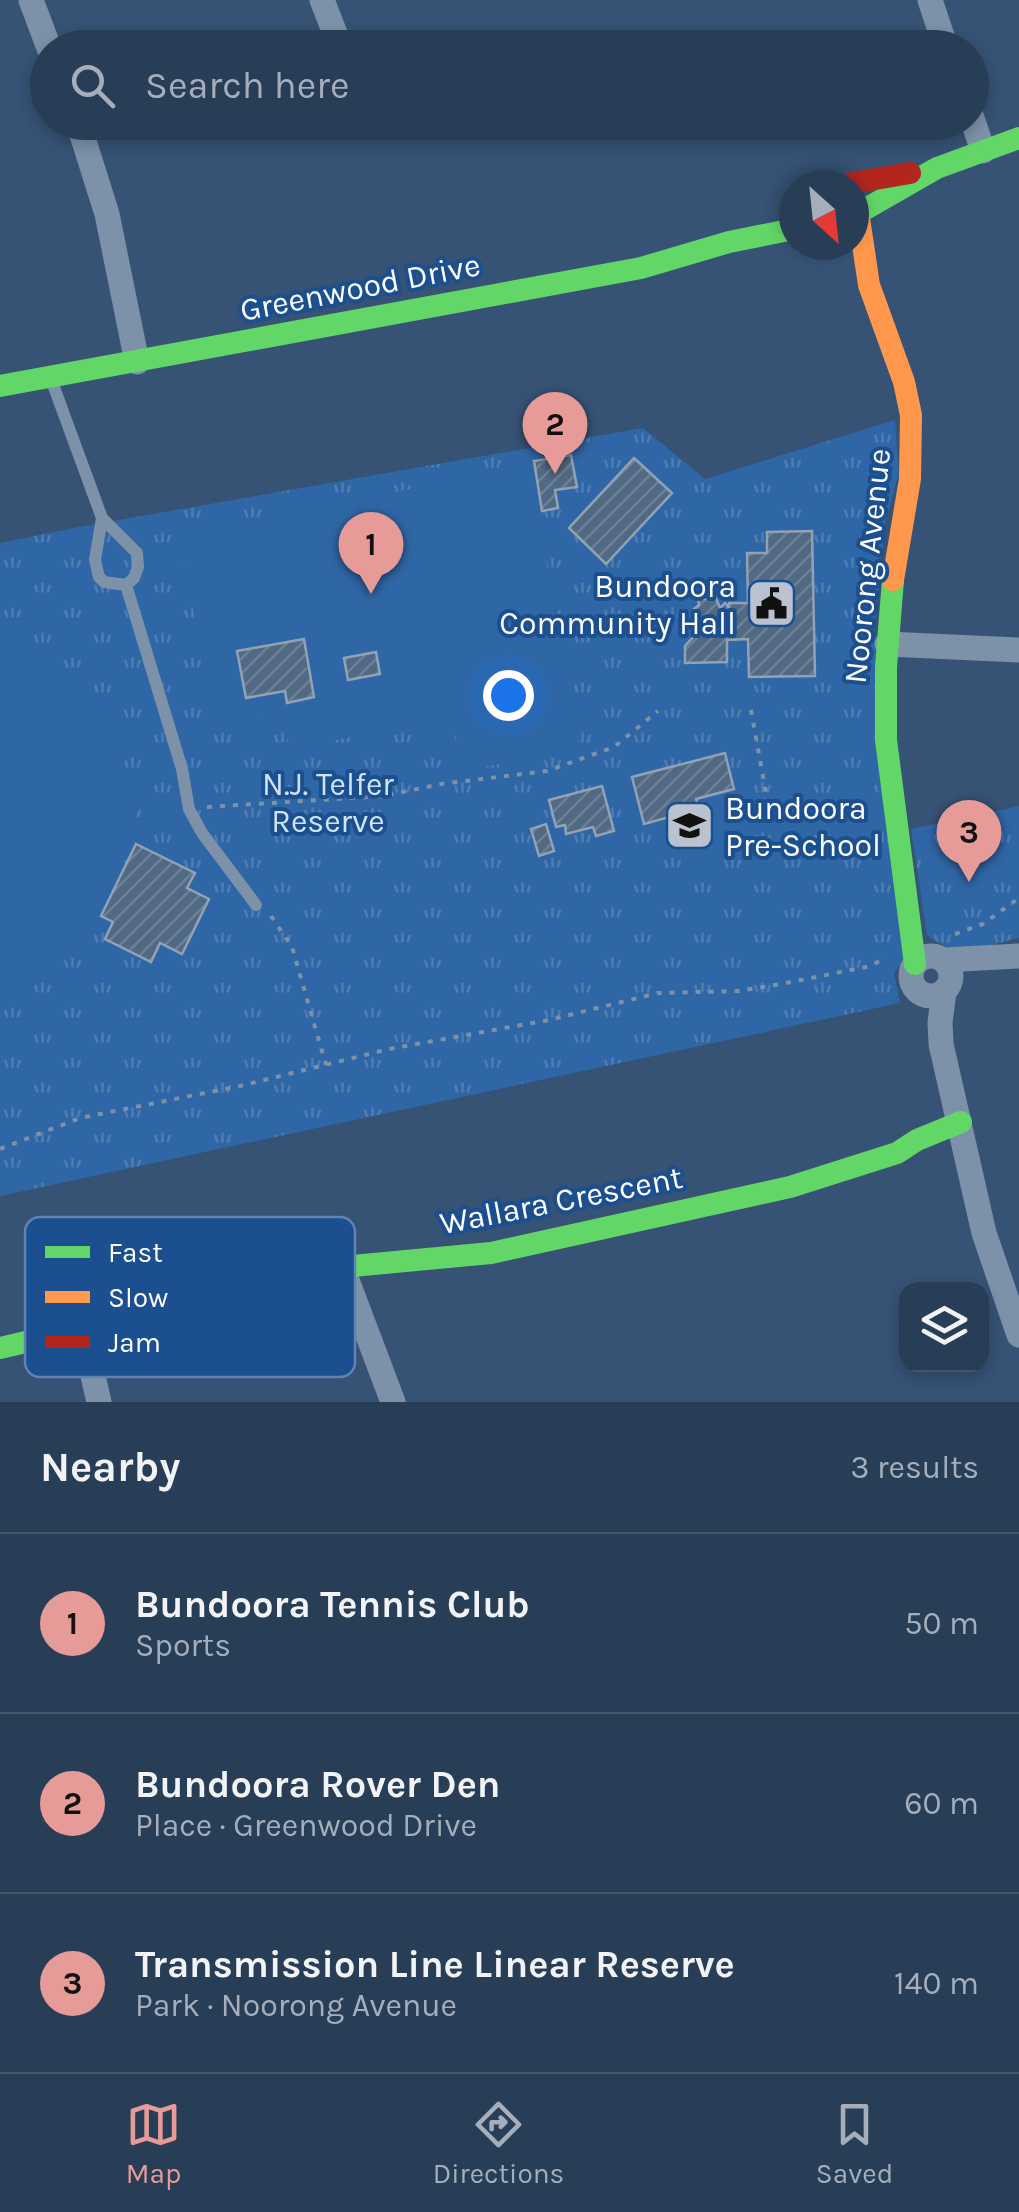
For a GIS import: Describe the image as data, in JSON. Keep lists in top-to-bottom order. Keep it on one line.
{"streets":{"street":["Greenwood Drive","Noorong Avenue","Wallara Crescent"]},"crossings":[["Noorong Avenue","Wallara Crescent"]],"parks":["N.J. Telfer Reserve"],"places":{"public building":["Bundoora Community Hall"],"school or university":["Bundoora Pre-School"]},"legend":["Fast","Slow","Jam"],"north":"bottom right","page":{"search":"Search here","pins":["2","1","3"],"heading":["Nearby","3 results"],"list":[{"mark":"1","name":"Bundoora Tennis Club","note":"Sports","value":"50 m"},{"mark":"2","name":"Bundoora Rover Den","note":"Place · Greenwood Drive","value":"60 m"},{"mark":"3","name":"Transmission Line Linear Reserve","note":"Park · Noorong Avenue","value":"140 m"}],"nav":["Map","Directions","Saved"]}}
